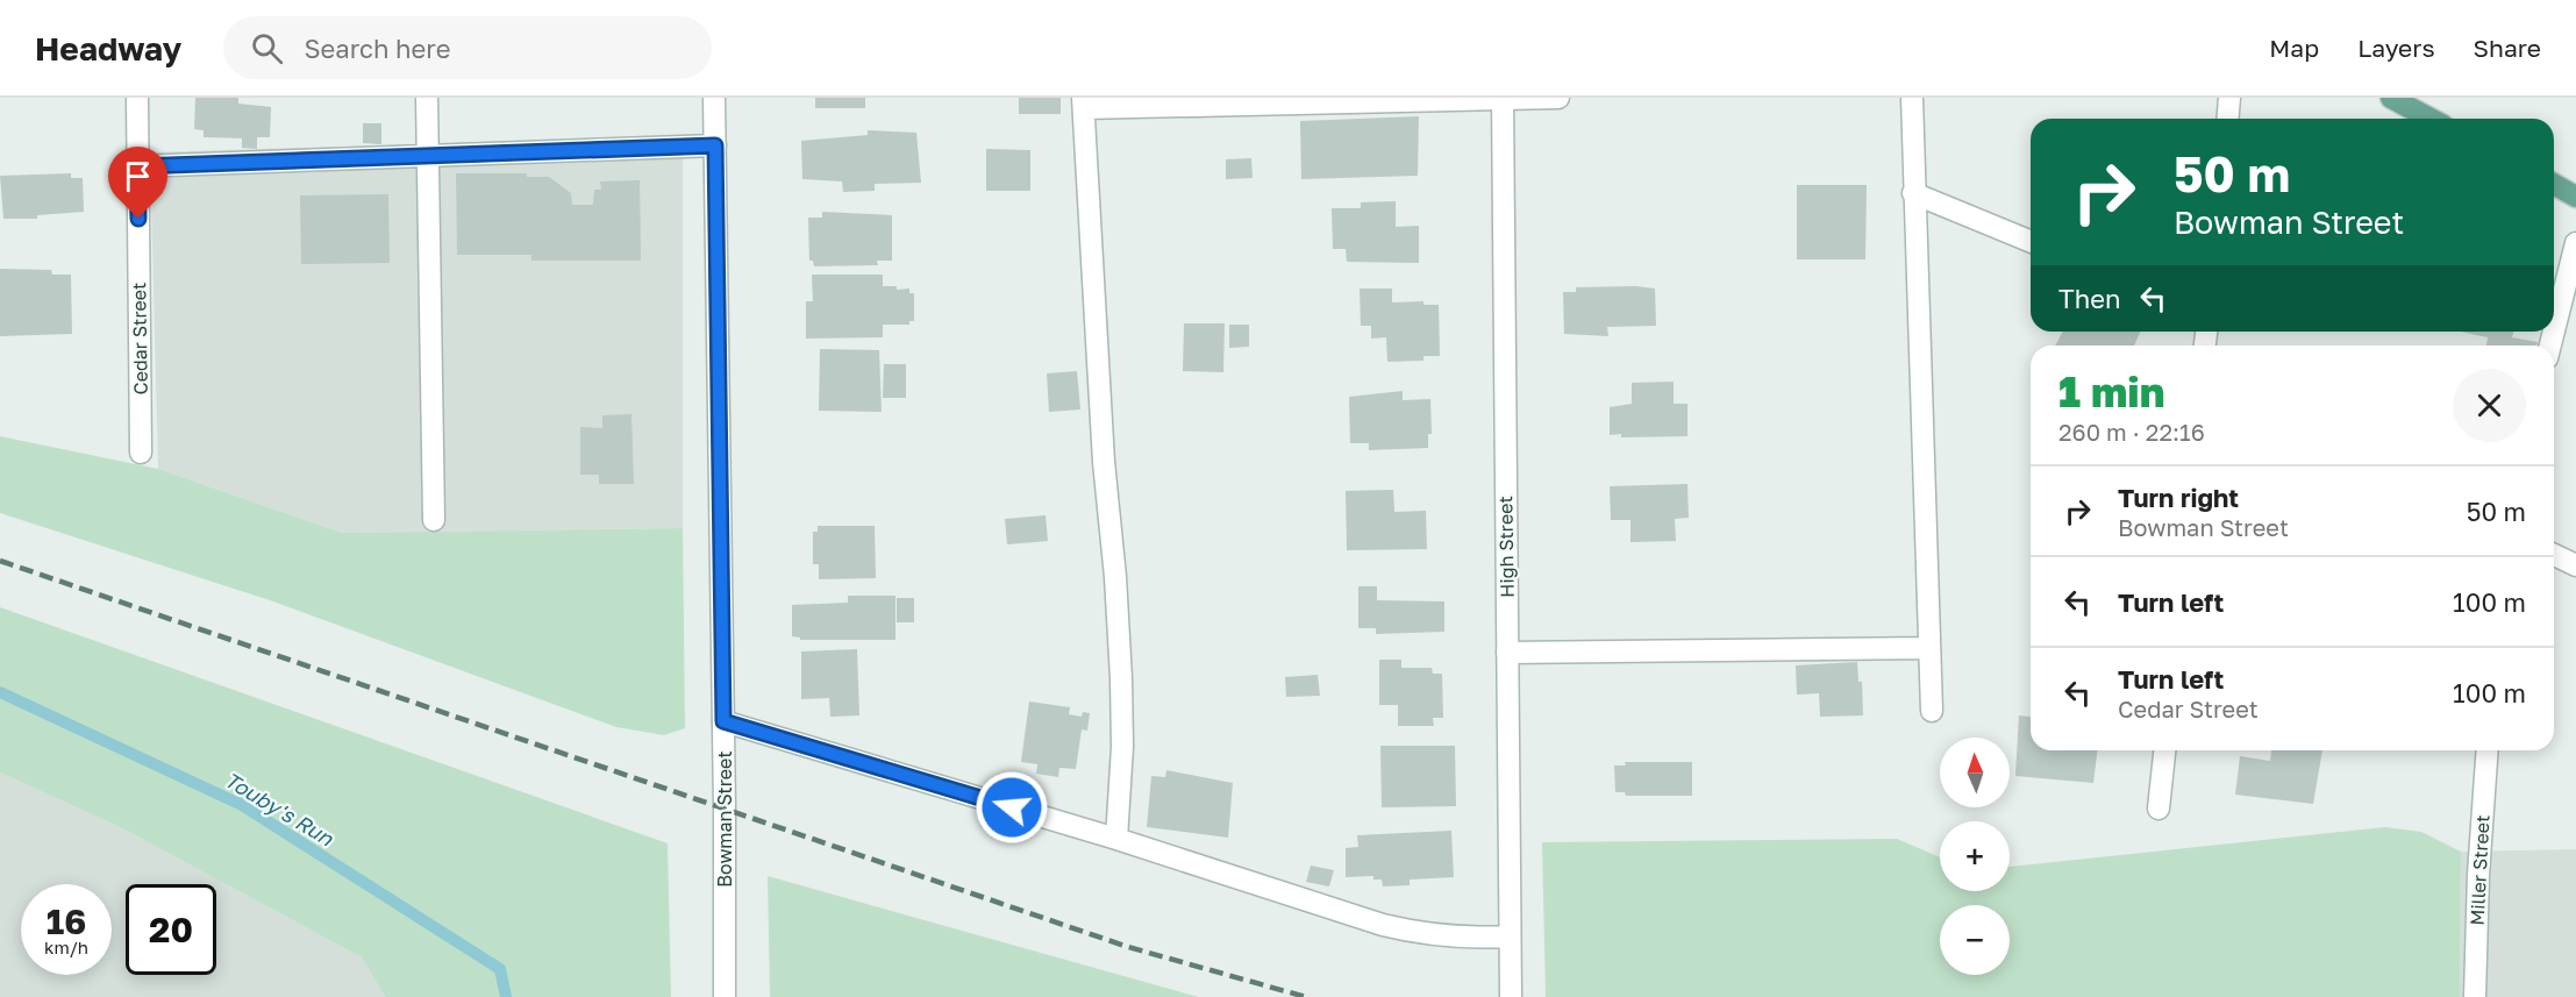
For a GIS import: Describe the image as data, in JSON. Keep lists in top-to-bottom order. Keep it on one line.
{"streets":{"street":["Cedar Street","High Street","Bowman Street","Miller Street"]},"water":["Touby's Run"],"north":"top","page":{"header":"Headway","search":"Search here","nav":["Map","Layers","Share"],"turn":["50 m","Bowman Street"],"then":"Then","heading":["1 min","260 m · 22:16"],"list":[{"name":"Turn right","note":"Bowman Street","value":"50 m"},{"name":"Turn left","value":"100 m"},{"name":"Turn left","note":"Cedar Street","value":"100 m"}],"map_buttons":["+","−"],"speed":"16 km/h","limit":"20"}}
